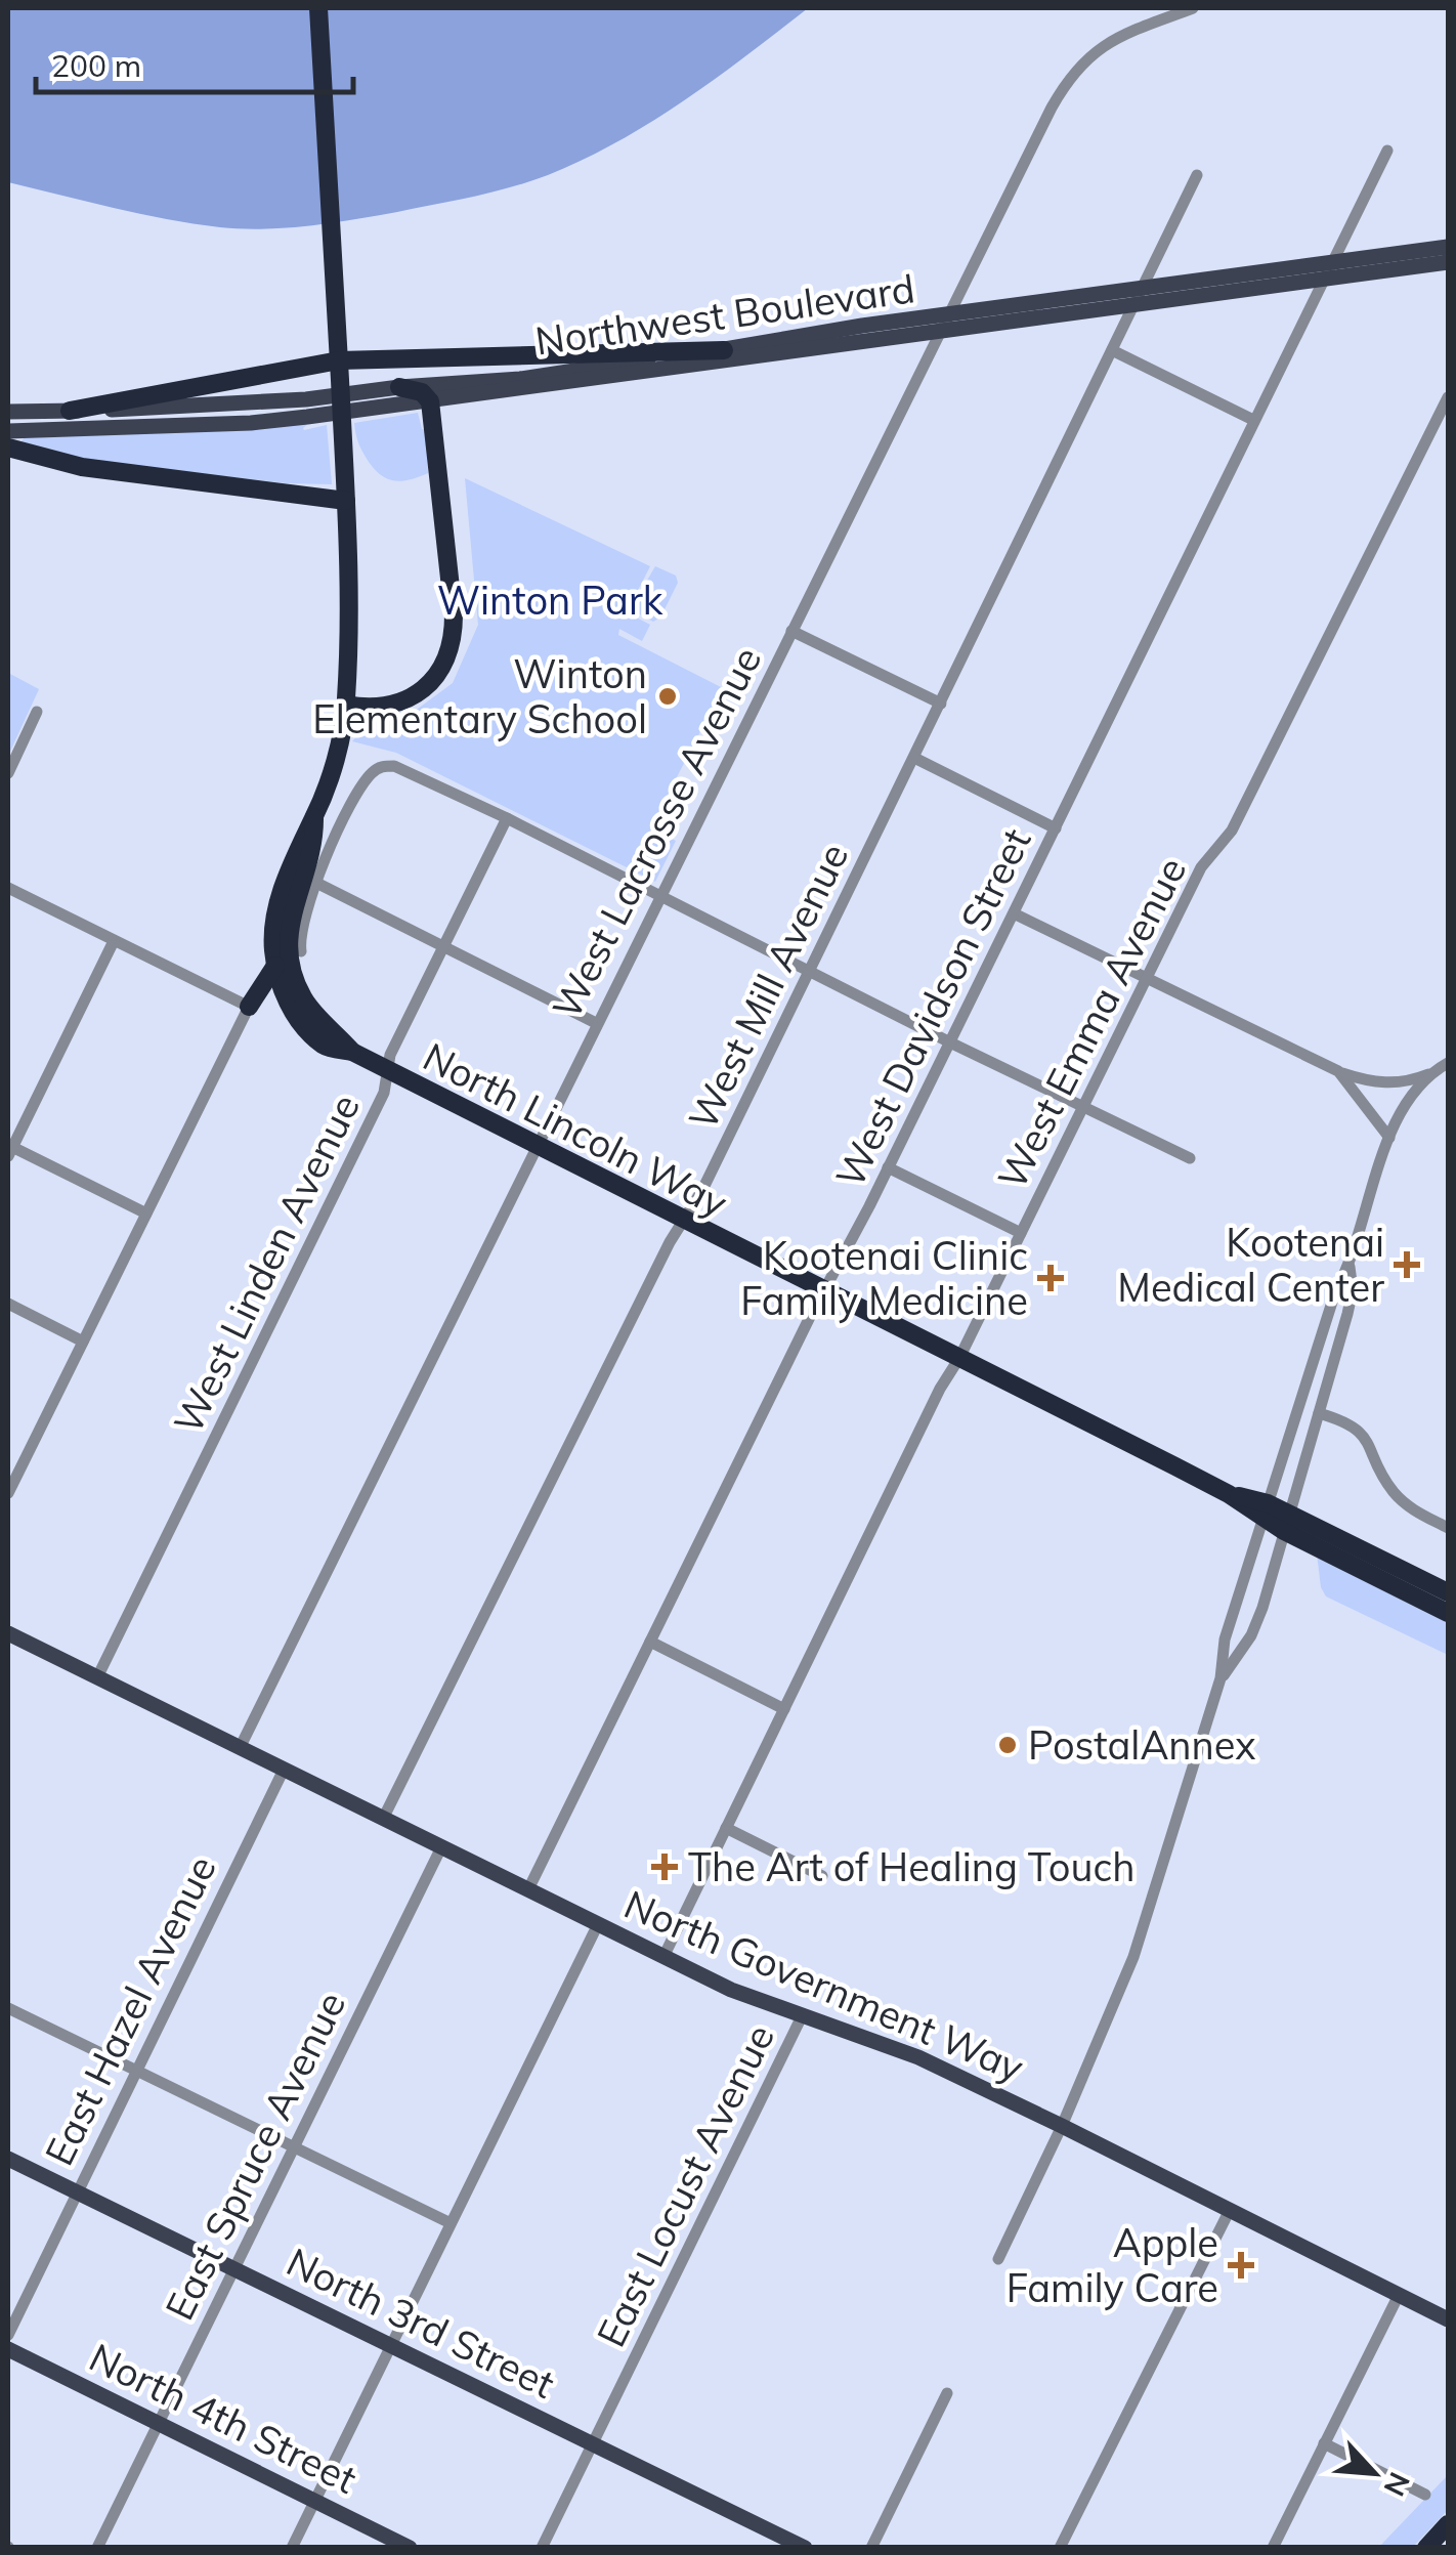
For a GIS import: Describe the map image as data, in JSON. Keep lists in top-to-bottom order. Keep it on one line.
{"streets":{"highway":["North Lincoln Way"],"main road":["Northwest Boulevard","North Government Way","North 3rd Street","North 4th Street"],"street":["West Lacrosse Avenue","West Mill Avenue","West Davidson Street","West Emma Avenue","West Linden Avenue","East Hazel Avenue","East Spruce Avenue","East Locust Avenue"]},"crossings":[["Northwest Boulevard","West Lacrosse Avenue"],["Northwest Boulevard","West Mill Avenue"],["Northwest Boulevard","West Davidson Street"],["West Lacrosse Avenue","North Lincoln Way"],["West Lacrosse Avenue","North Government Way"],["West Mill Avenue","North Lincoln Way"],["West Mill Avenue","North Government Way"],["West Davidson Street","North Lincoln Way"],["West Davidson Street","North Government Way"],["West Emma Avenue","North Lincoln Way"],["West Emma Avenue","North Government Way"],["North Lincoln Way","West Linden Avenue"],["West Linden Avenue","North Government Way"],["North Government Way","East Hazel Avenue"],["North Government Way","East Spruce Avenue"],["North Government Way","East Locust Avenue"],["East Hazel Avenue","North 3rd Street"],["East Spruce Avenue","North 3rd Street"],["East Spruce Avenue","North 4th Street"],["East Locust Avenue","North 3rd Street"]],"parks":["Winton Park"],"places":{"other":["Winton Elementary School","PostalAnnex"],"health":["Kootenai Medical Center","Kootenai Clinic Family Medicine","The Art of Healing Touch","Apple Family Care"]},"scale_bar":"200 m","north":"bottom right"}
